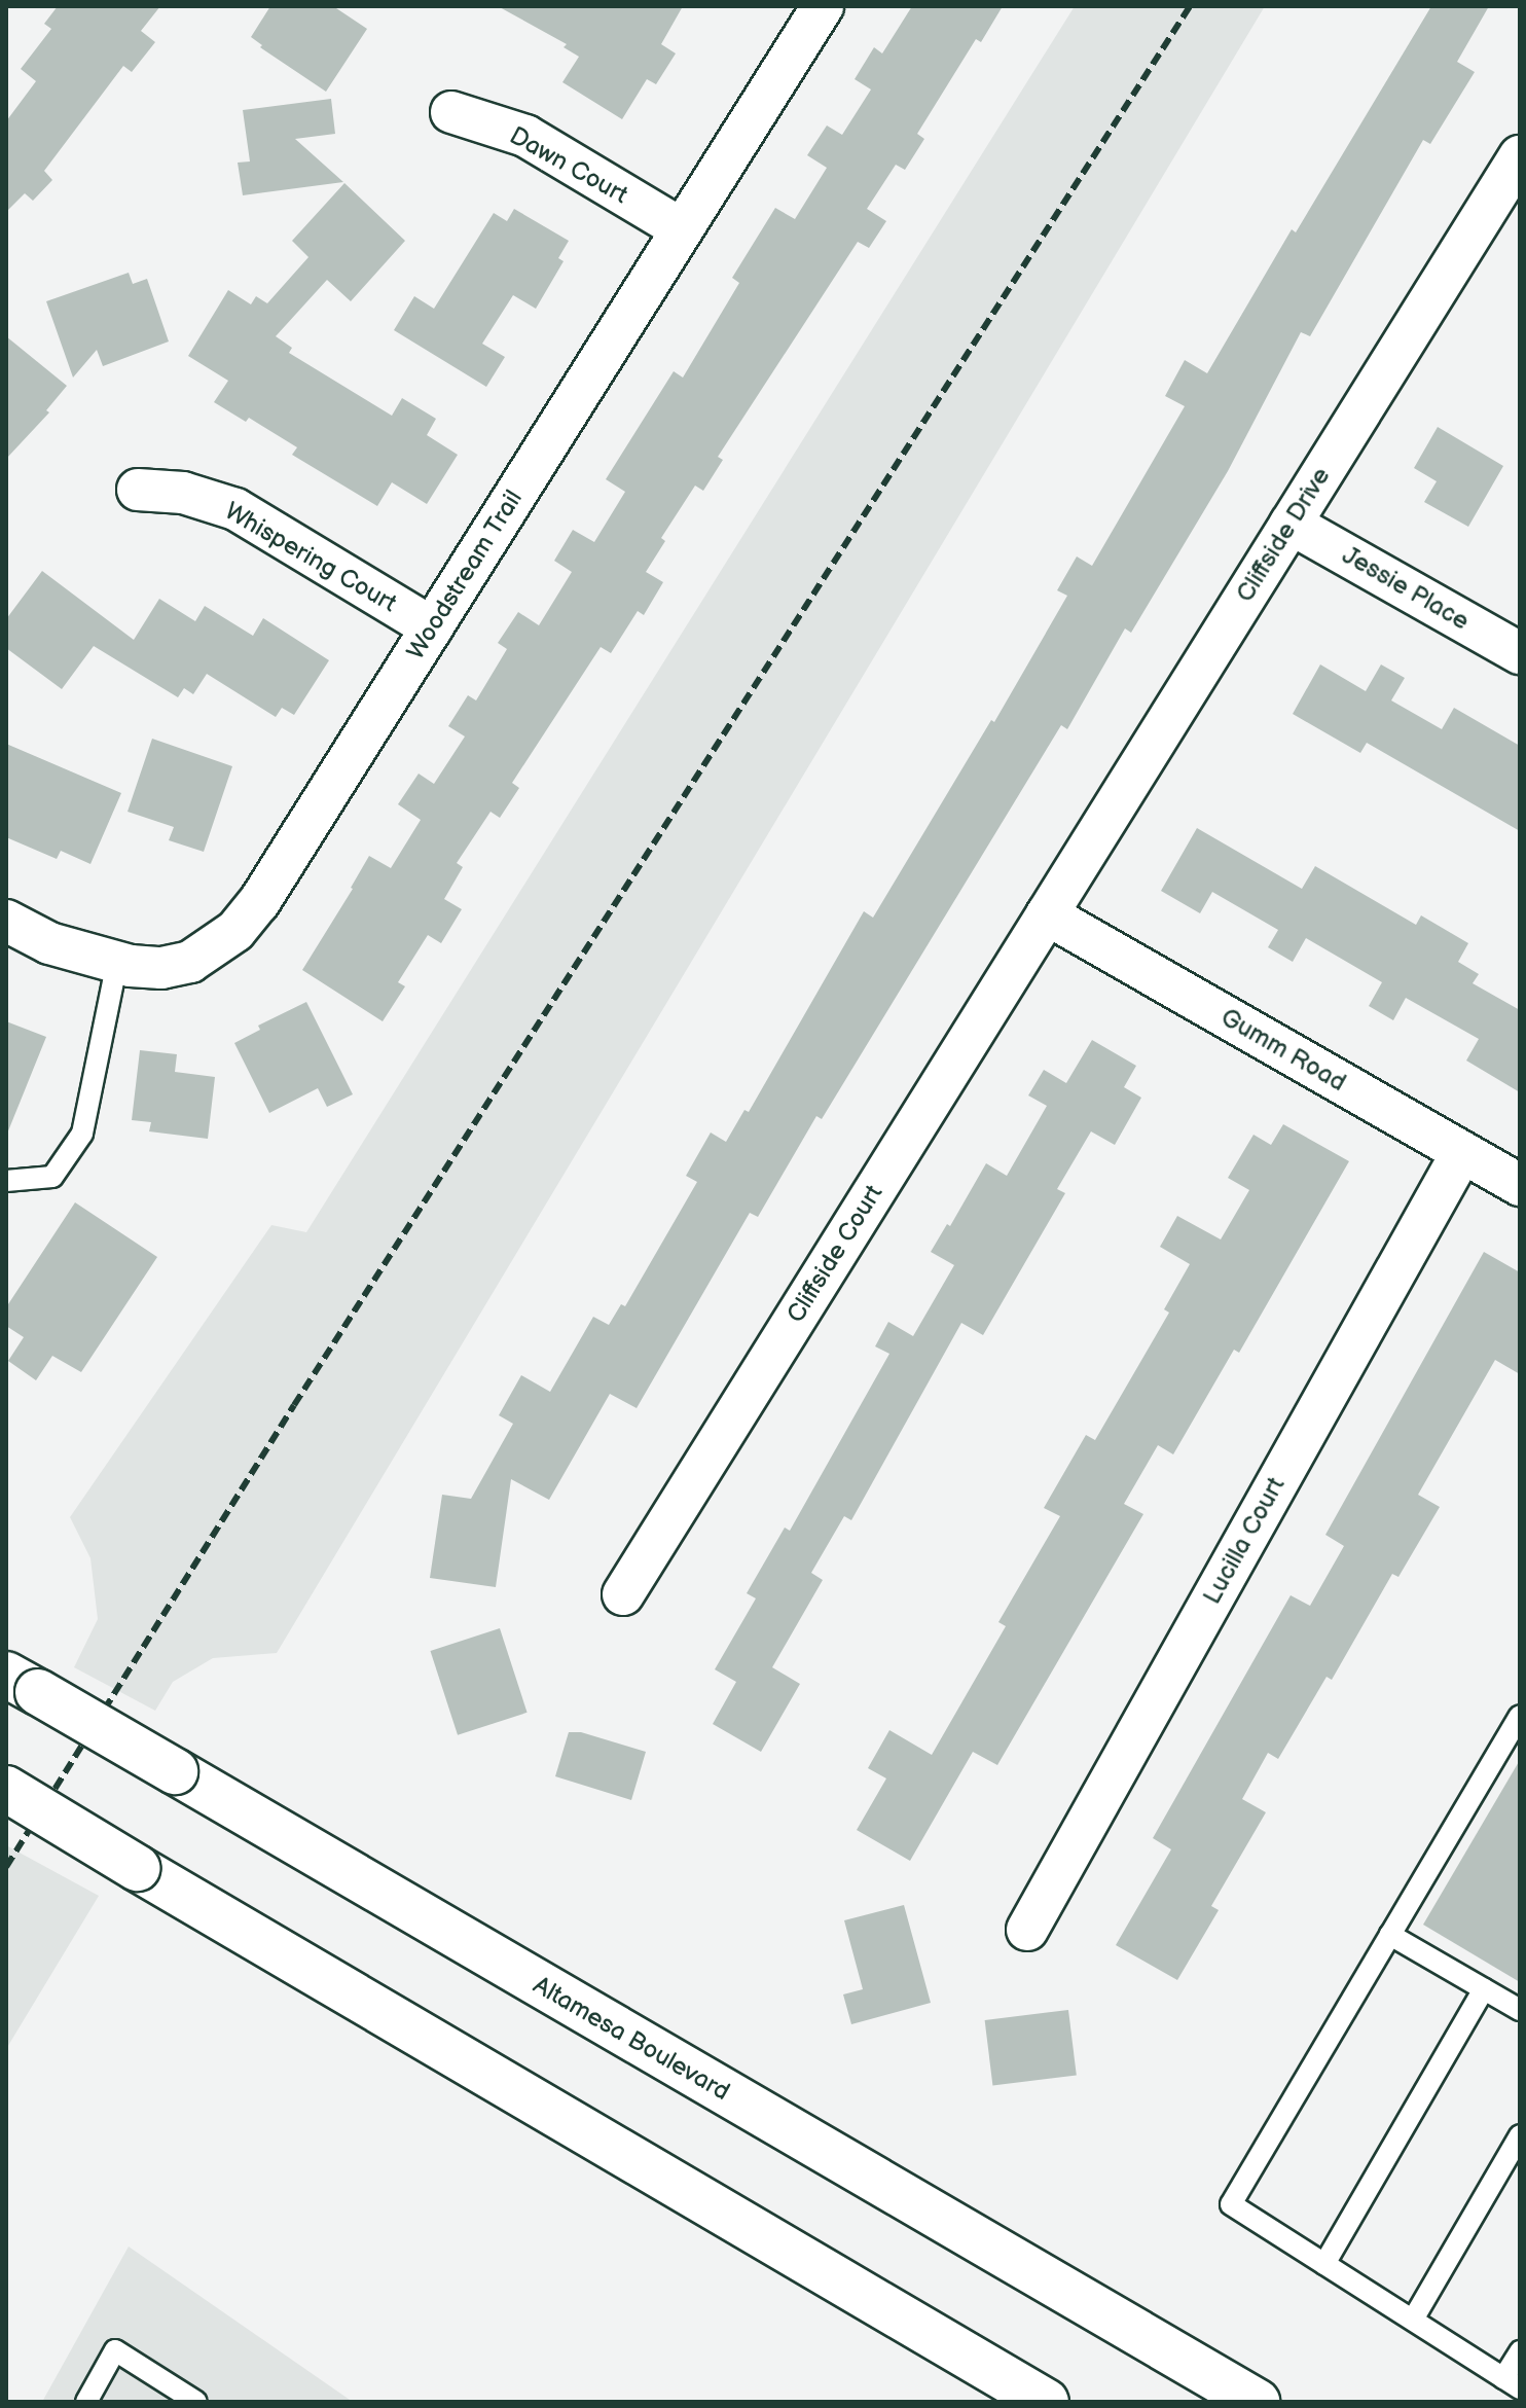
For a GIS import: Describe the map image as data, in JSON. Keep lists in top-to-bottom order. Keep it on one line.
{"streets":{"main road":["Altamesa Boulevard"],"street":["Dawn Court","Cliffside Drive","Whispering Court","Woodstream Trail","Jessie Place","Gumm Road","Cliffside Court","Lucilla Court"]},"crossings":[["Dawn Court","Woodstream Trail"],["Cliffside Drive","Jessie Place"],["Cliffside Drive","Gumm Road"],["Cliffside Drive","Cliffside Court"],["Whispering Court","Woodstream Trail"],["Gumm Road","Cliffside Court"],["Gumm Road","Lucilla Court"]]}
